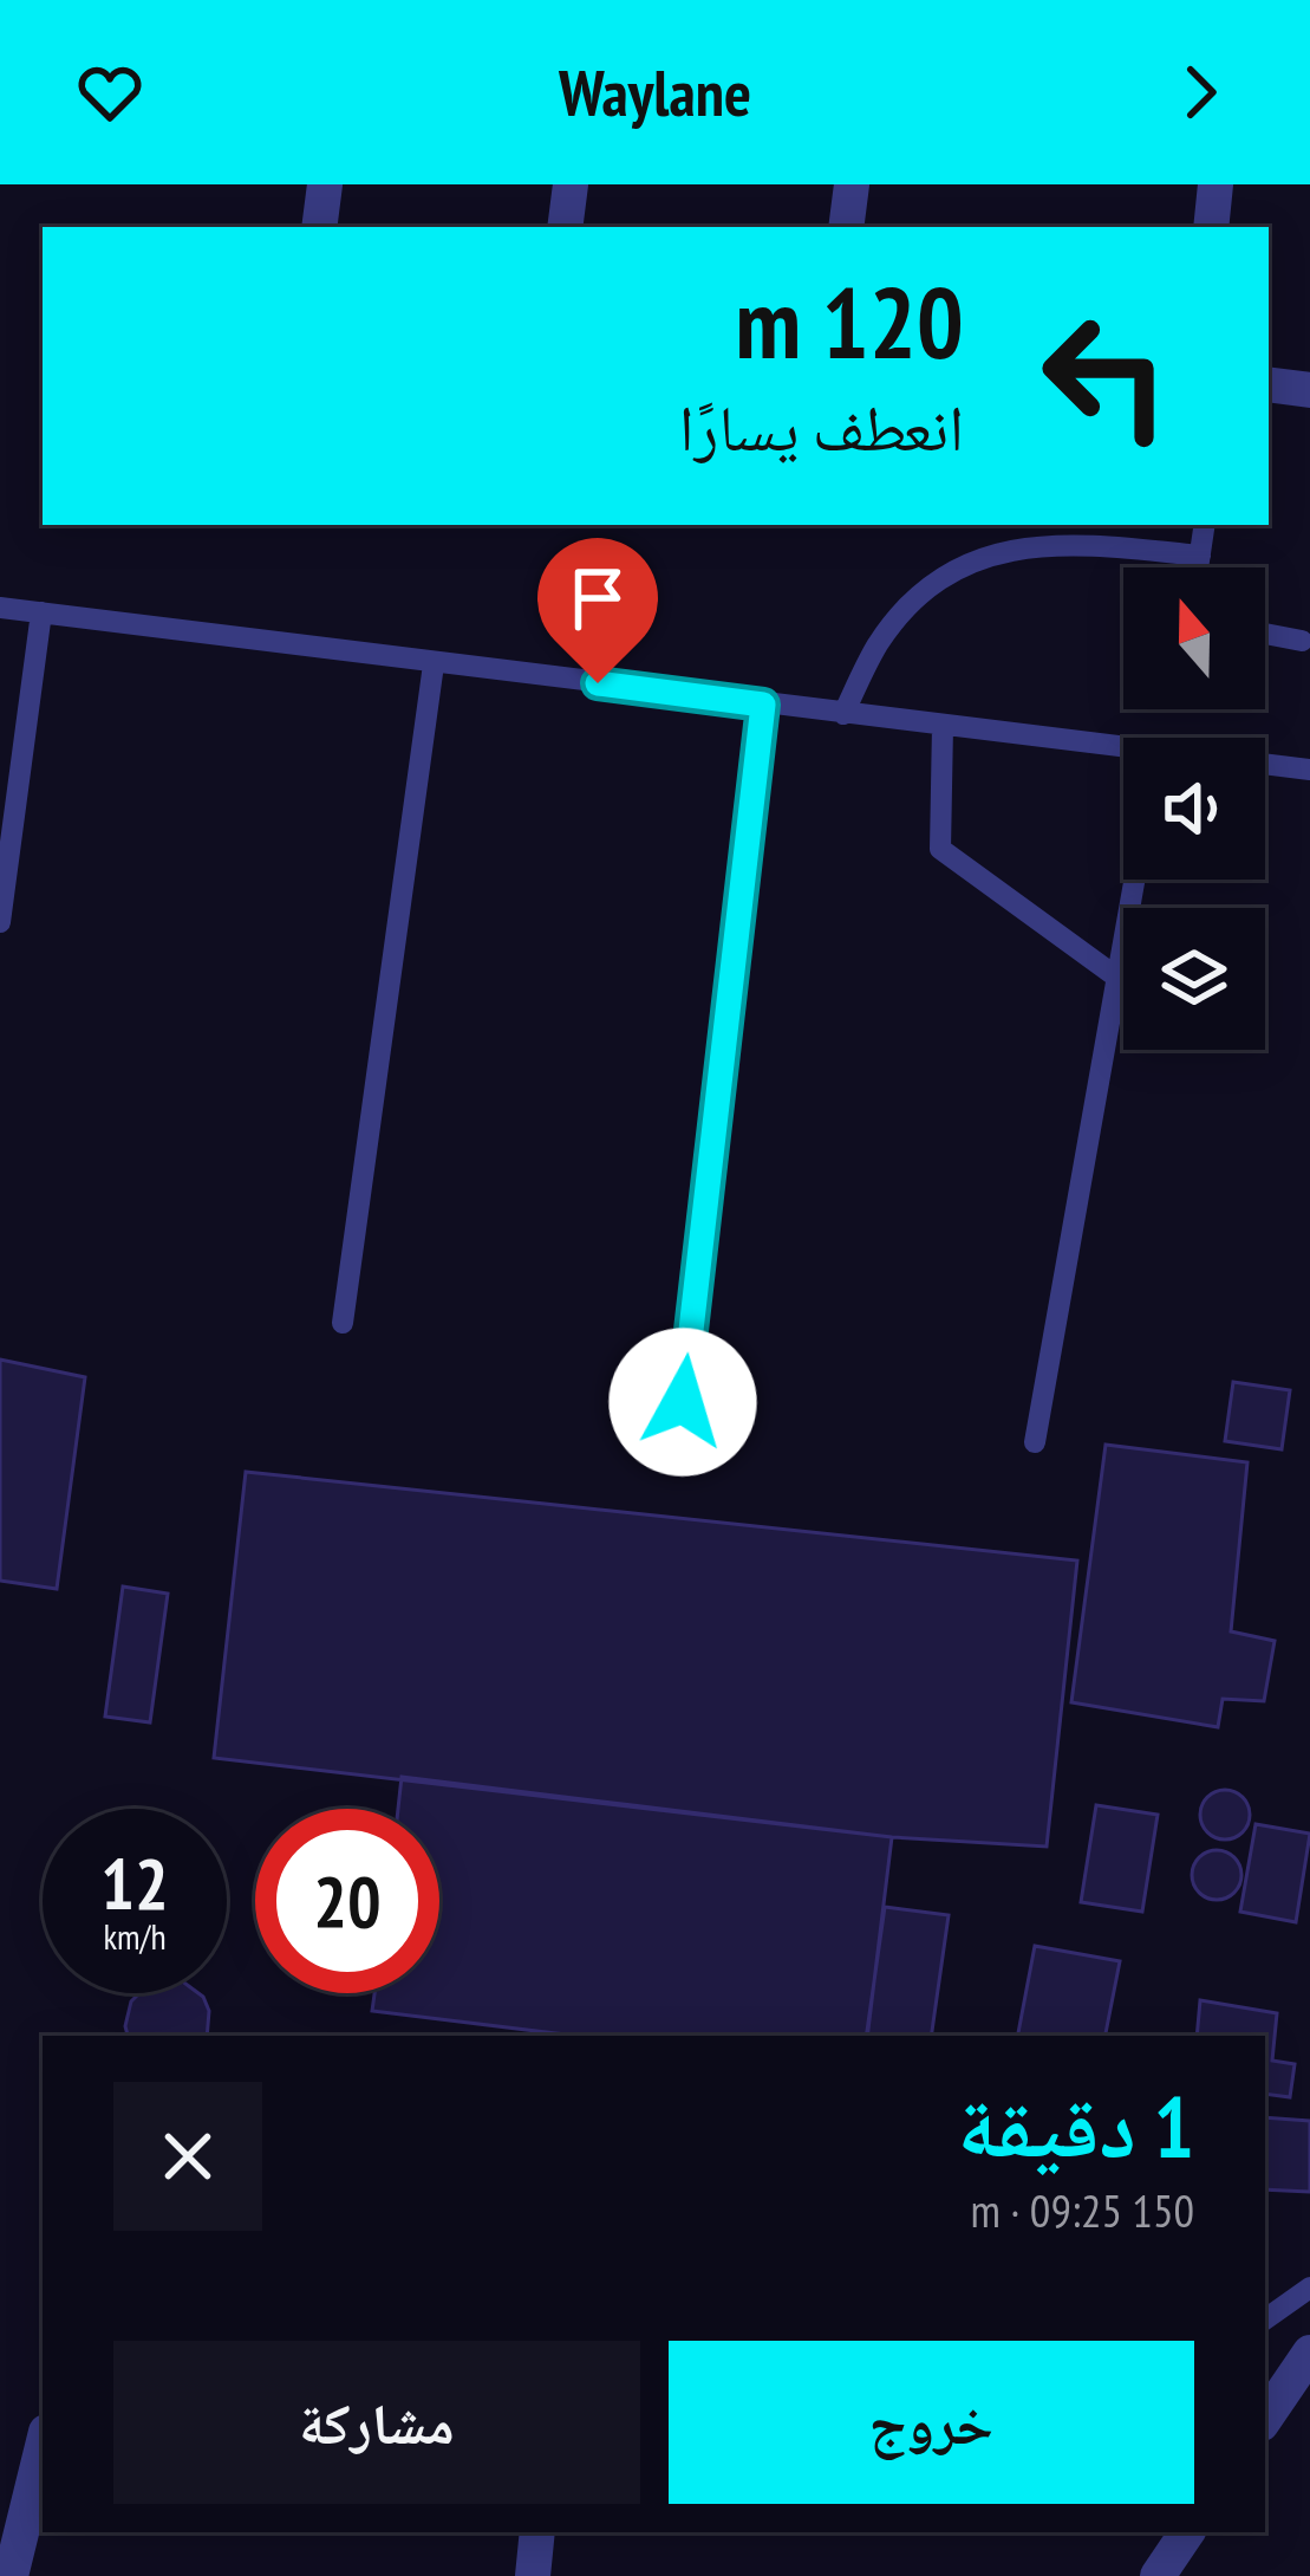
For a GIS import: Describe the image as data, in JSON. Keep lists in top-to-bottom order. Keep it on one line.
{"north":"top","page":{"header":"Waylane","turn":["120 m","انعطف يسارًا"],"speed":"12 km/h","limit":"20","heading":["1 دقيقة","150 m · 09:25"],"buttons":["خروج","مشاركة"]}}
